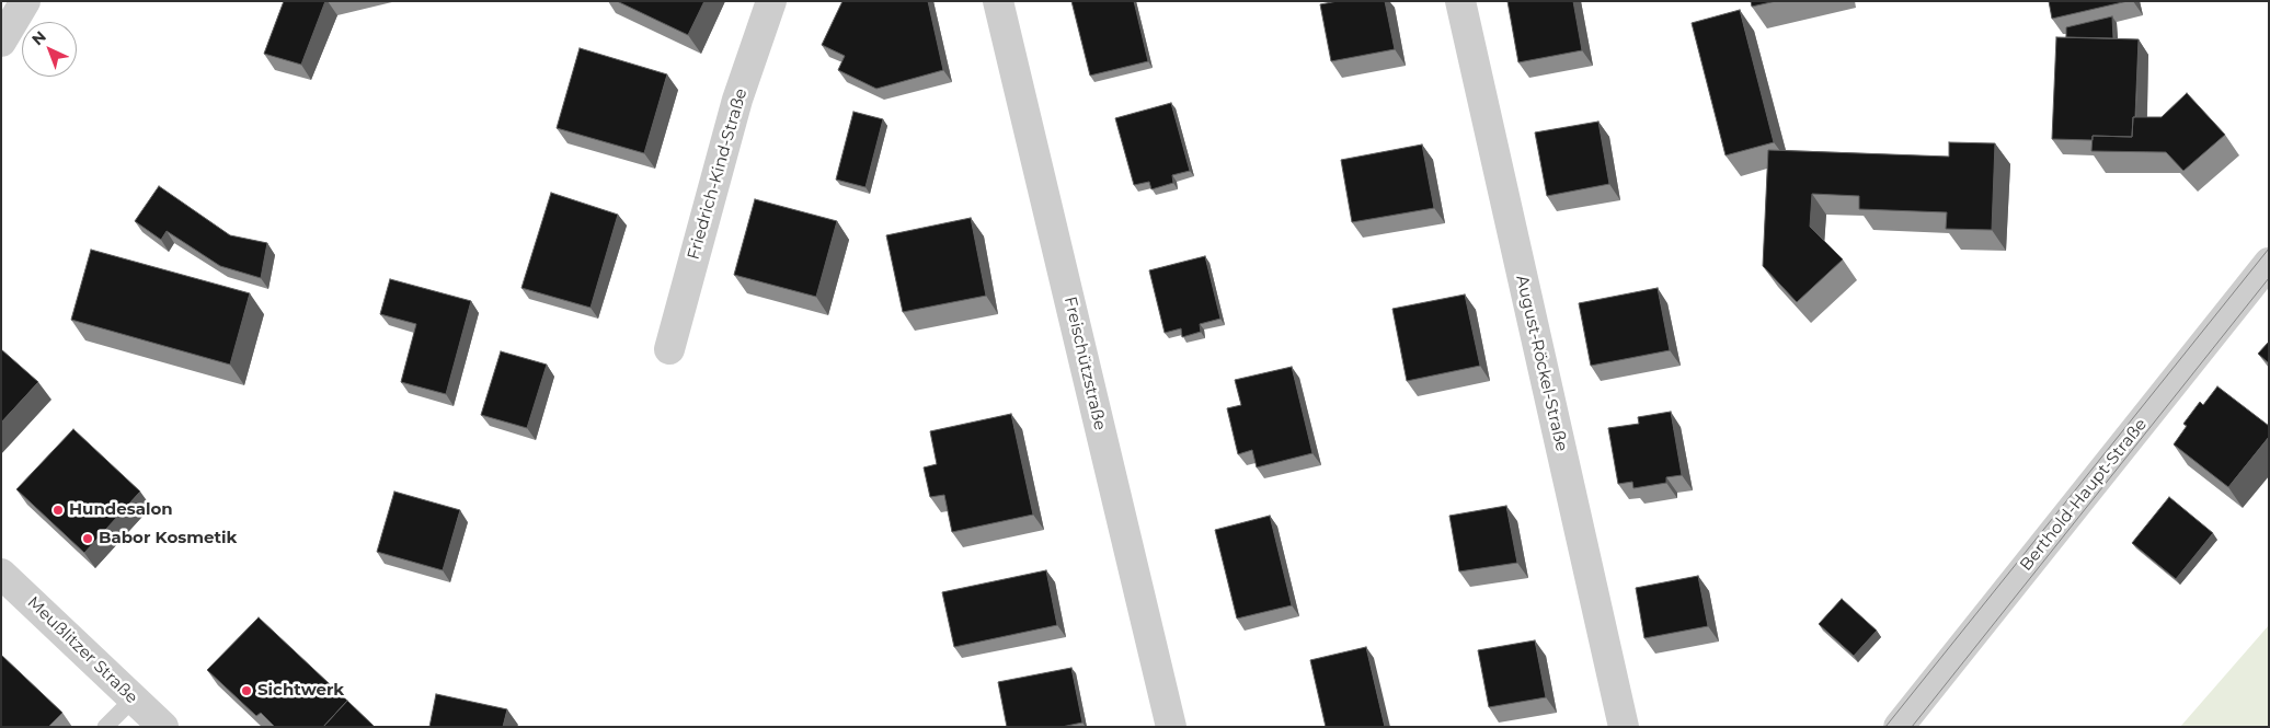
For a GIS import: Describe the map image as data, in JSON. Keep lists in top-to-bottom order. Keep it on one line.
{"streets":{"street":["Friedrich-Kind-Straße","Freischützstraße","August-Röckel-Straße","Berthold-Haupt-Straße","Meußlitzer Straße"]},"places":["Hundesalon","Babor Kosmetik","Sichtwerk"],"north":"top left"}
